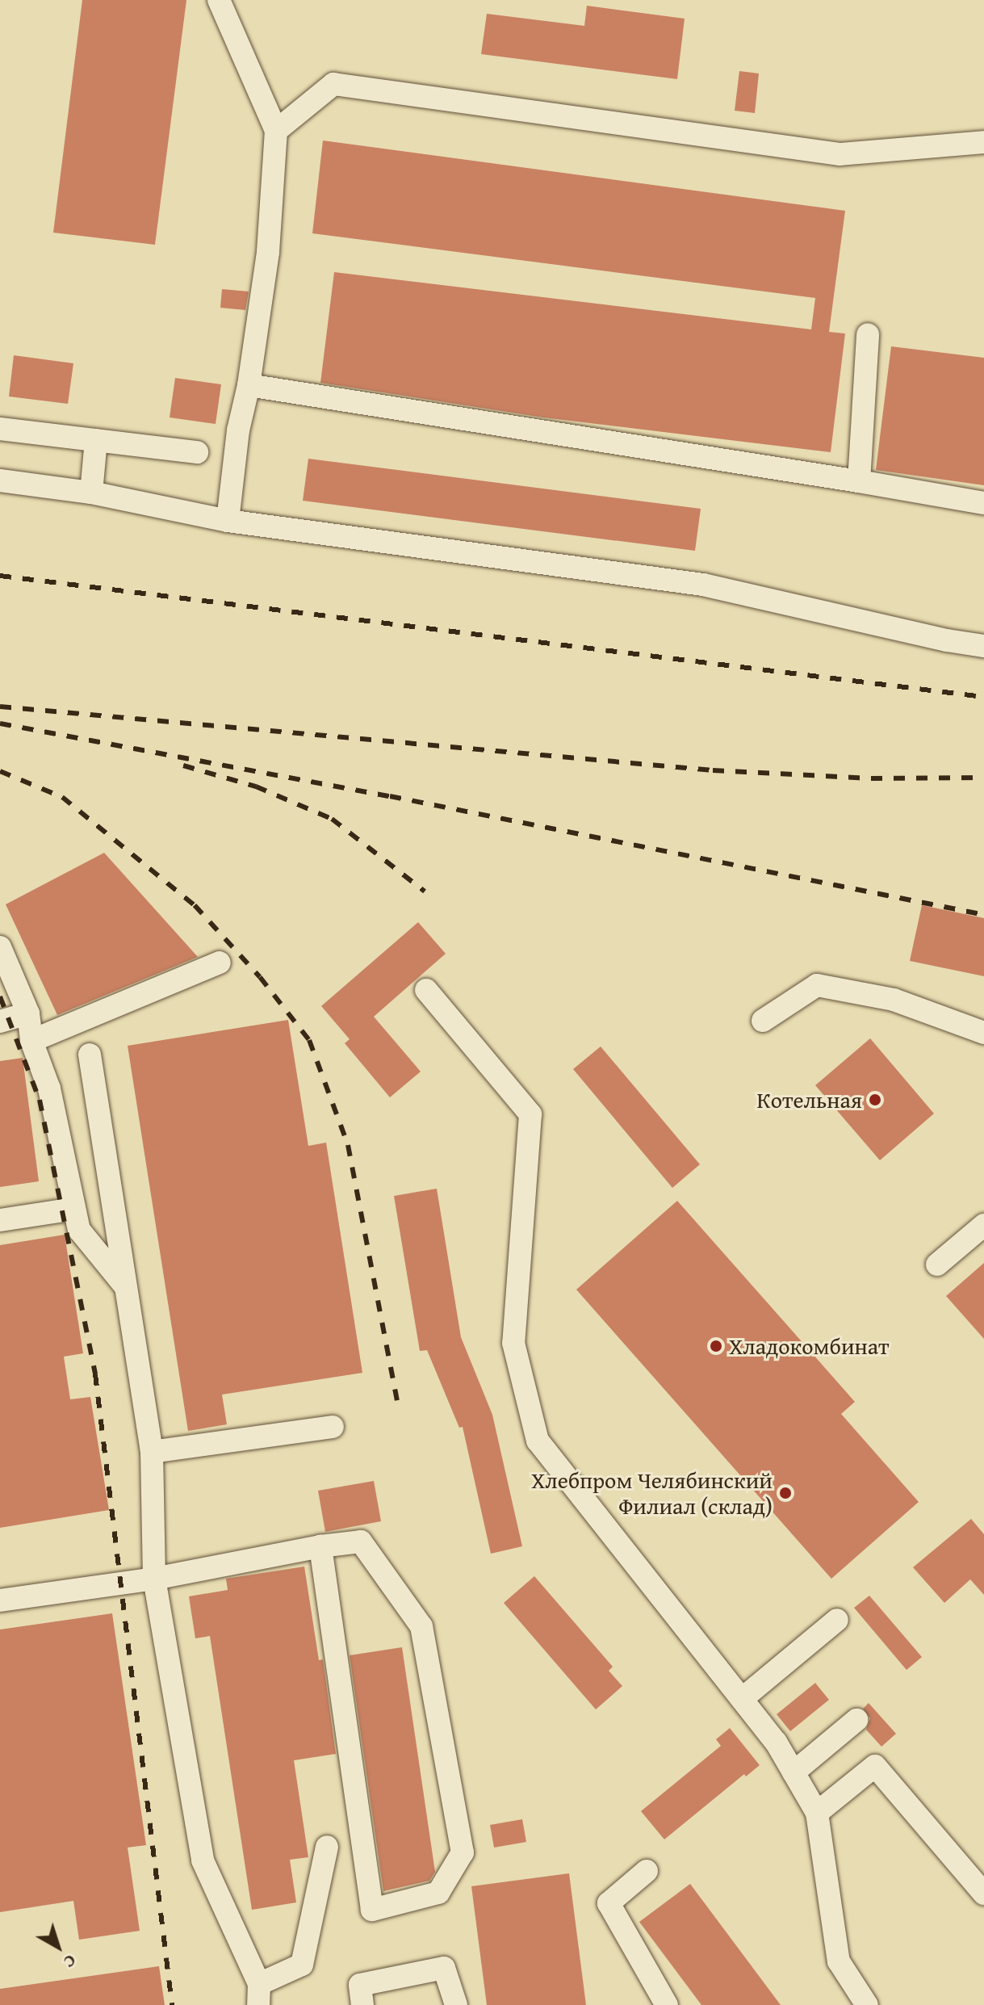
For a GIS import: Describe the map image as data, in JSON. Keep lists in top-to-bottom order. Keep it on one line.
{"places":["Котельная","Хладокомбинат","Хлебпром Челябинский Филиал (склад)"],"north":"bottom right"}
